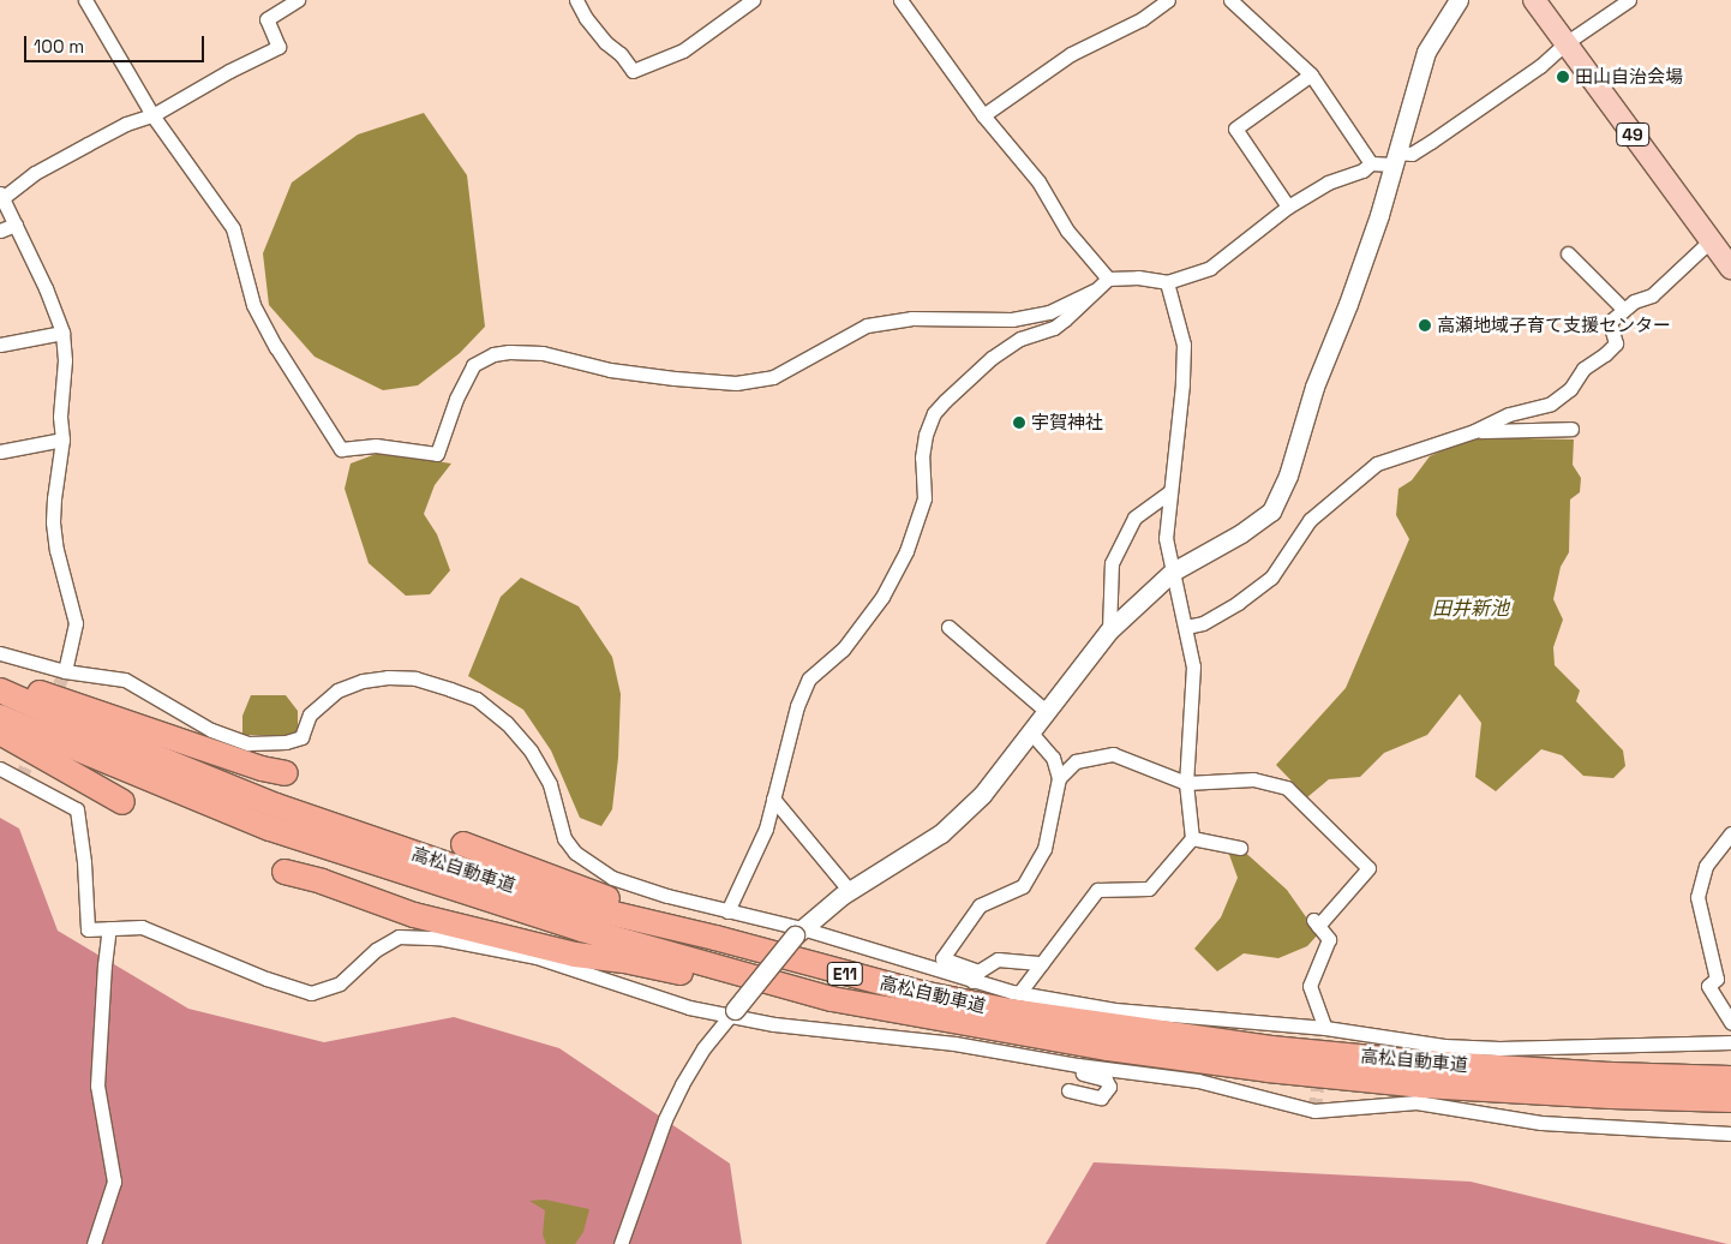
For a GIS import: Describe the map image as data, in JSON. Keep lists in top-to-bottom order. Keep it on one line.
{"streets":{"highway":["高松自動車道","E11"],"main road":["49"]},"water":["田井新池"],"places":["田山自治会場","高瀬地域子育て支援センター","宇賀神社"],"scale_bar":"100 m"}
